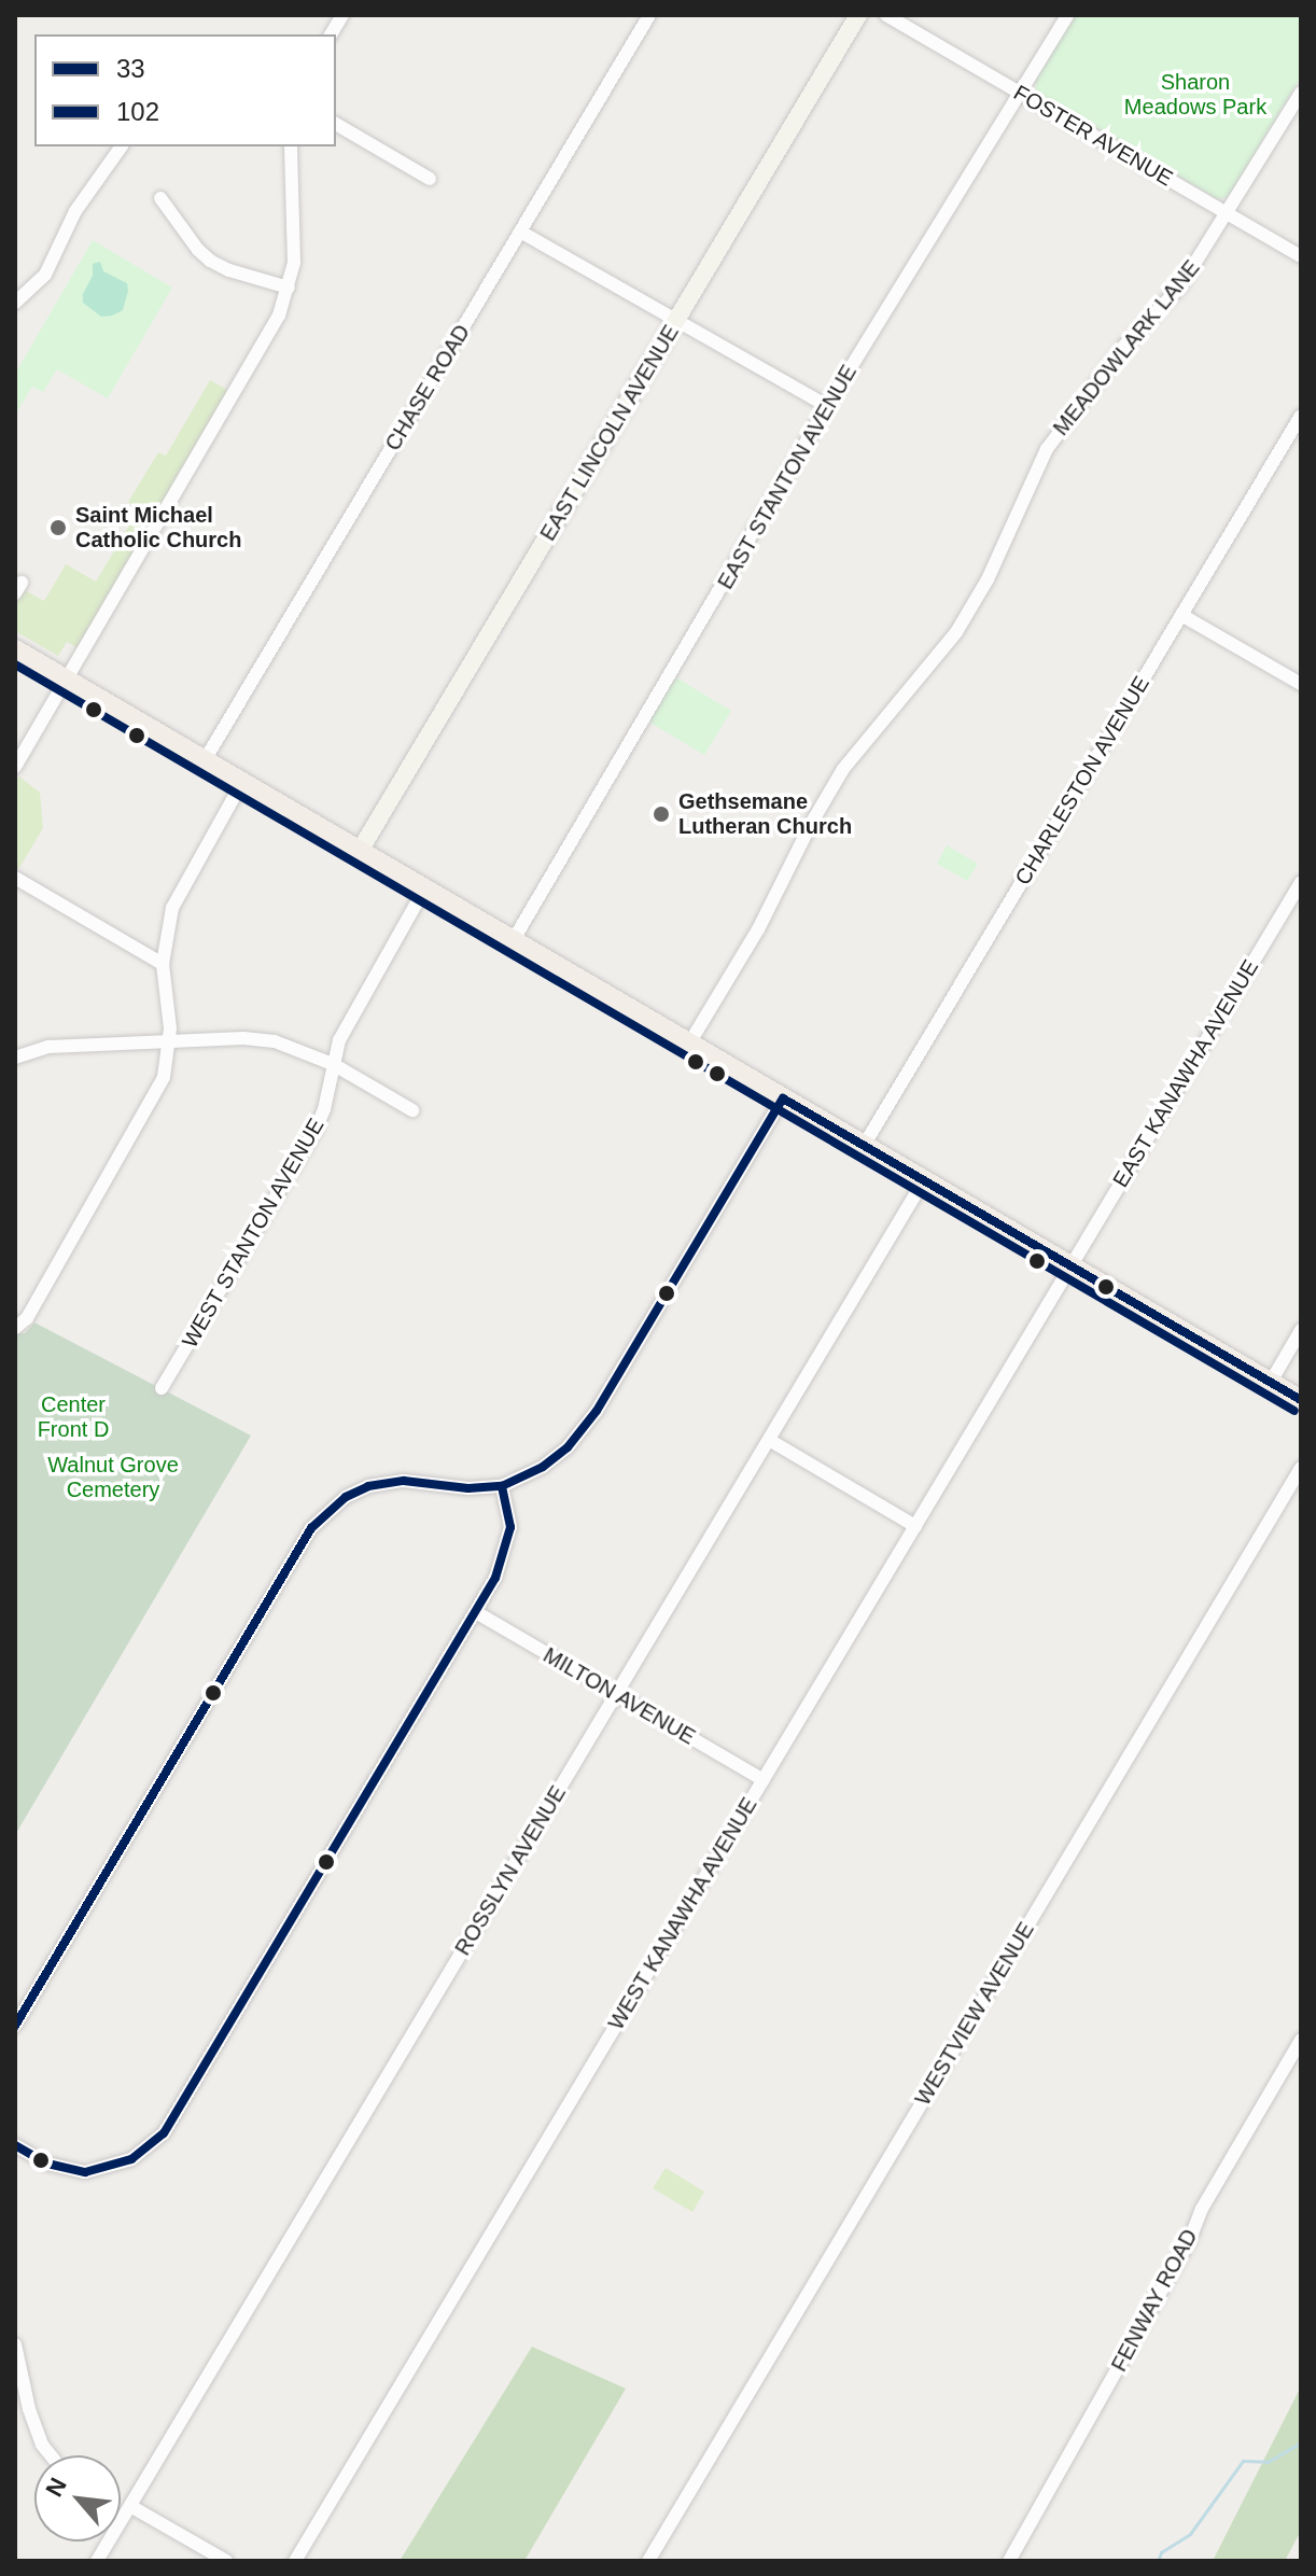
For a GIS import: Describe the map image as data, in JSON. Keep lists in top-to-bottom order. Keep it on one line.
{"streets":{"main road":["EAST LINCOLN AVENUE"],"street":["FOSTER AVENUE","MEADOWLARK LANE","CHASE ROAD","EAST STANTON AVENUE","CHARLESTON AVENUE","EAST KANAWHA AVENUE","WEST STANTON AVENUE","MILTON AVENUE","ROSSLYN AVENUE","WEST KANAWHA AVENUE","WESTVIEW AVENUE","FENWAY ROAD"]},"crossings":[["FOSTER AVENUE","MEADOWLARK LANE"],["FOSTER AVENUE","EAST STANTON AVENUE"],["EAST KANAWHA AVENUE","WEST KANAWHA AVENUE"],["MILTON AVENUE","ROSSLYN AVENUE"],["MILTON AVENUE","WEST KANAWHA AVENUE"]],"parks":["Sharon Meadows Park","Center Front D","Walnut Grove Cemetery"],"places":["Saint Michael Catholic Church","Gethsemane Lutheran Church"],"lines":["transit line 102","transit line 33"],"legend":["33","102"],"north":"top left"}
